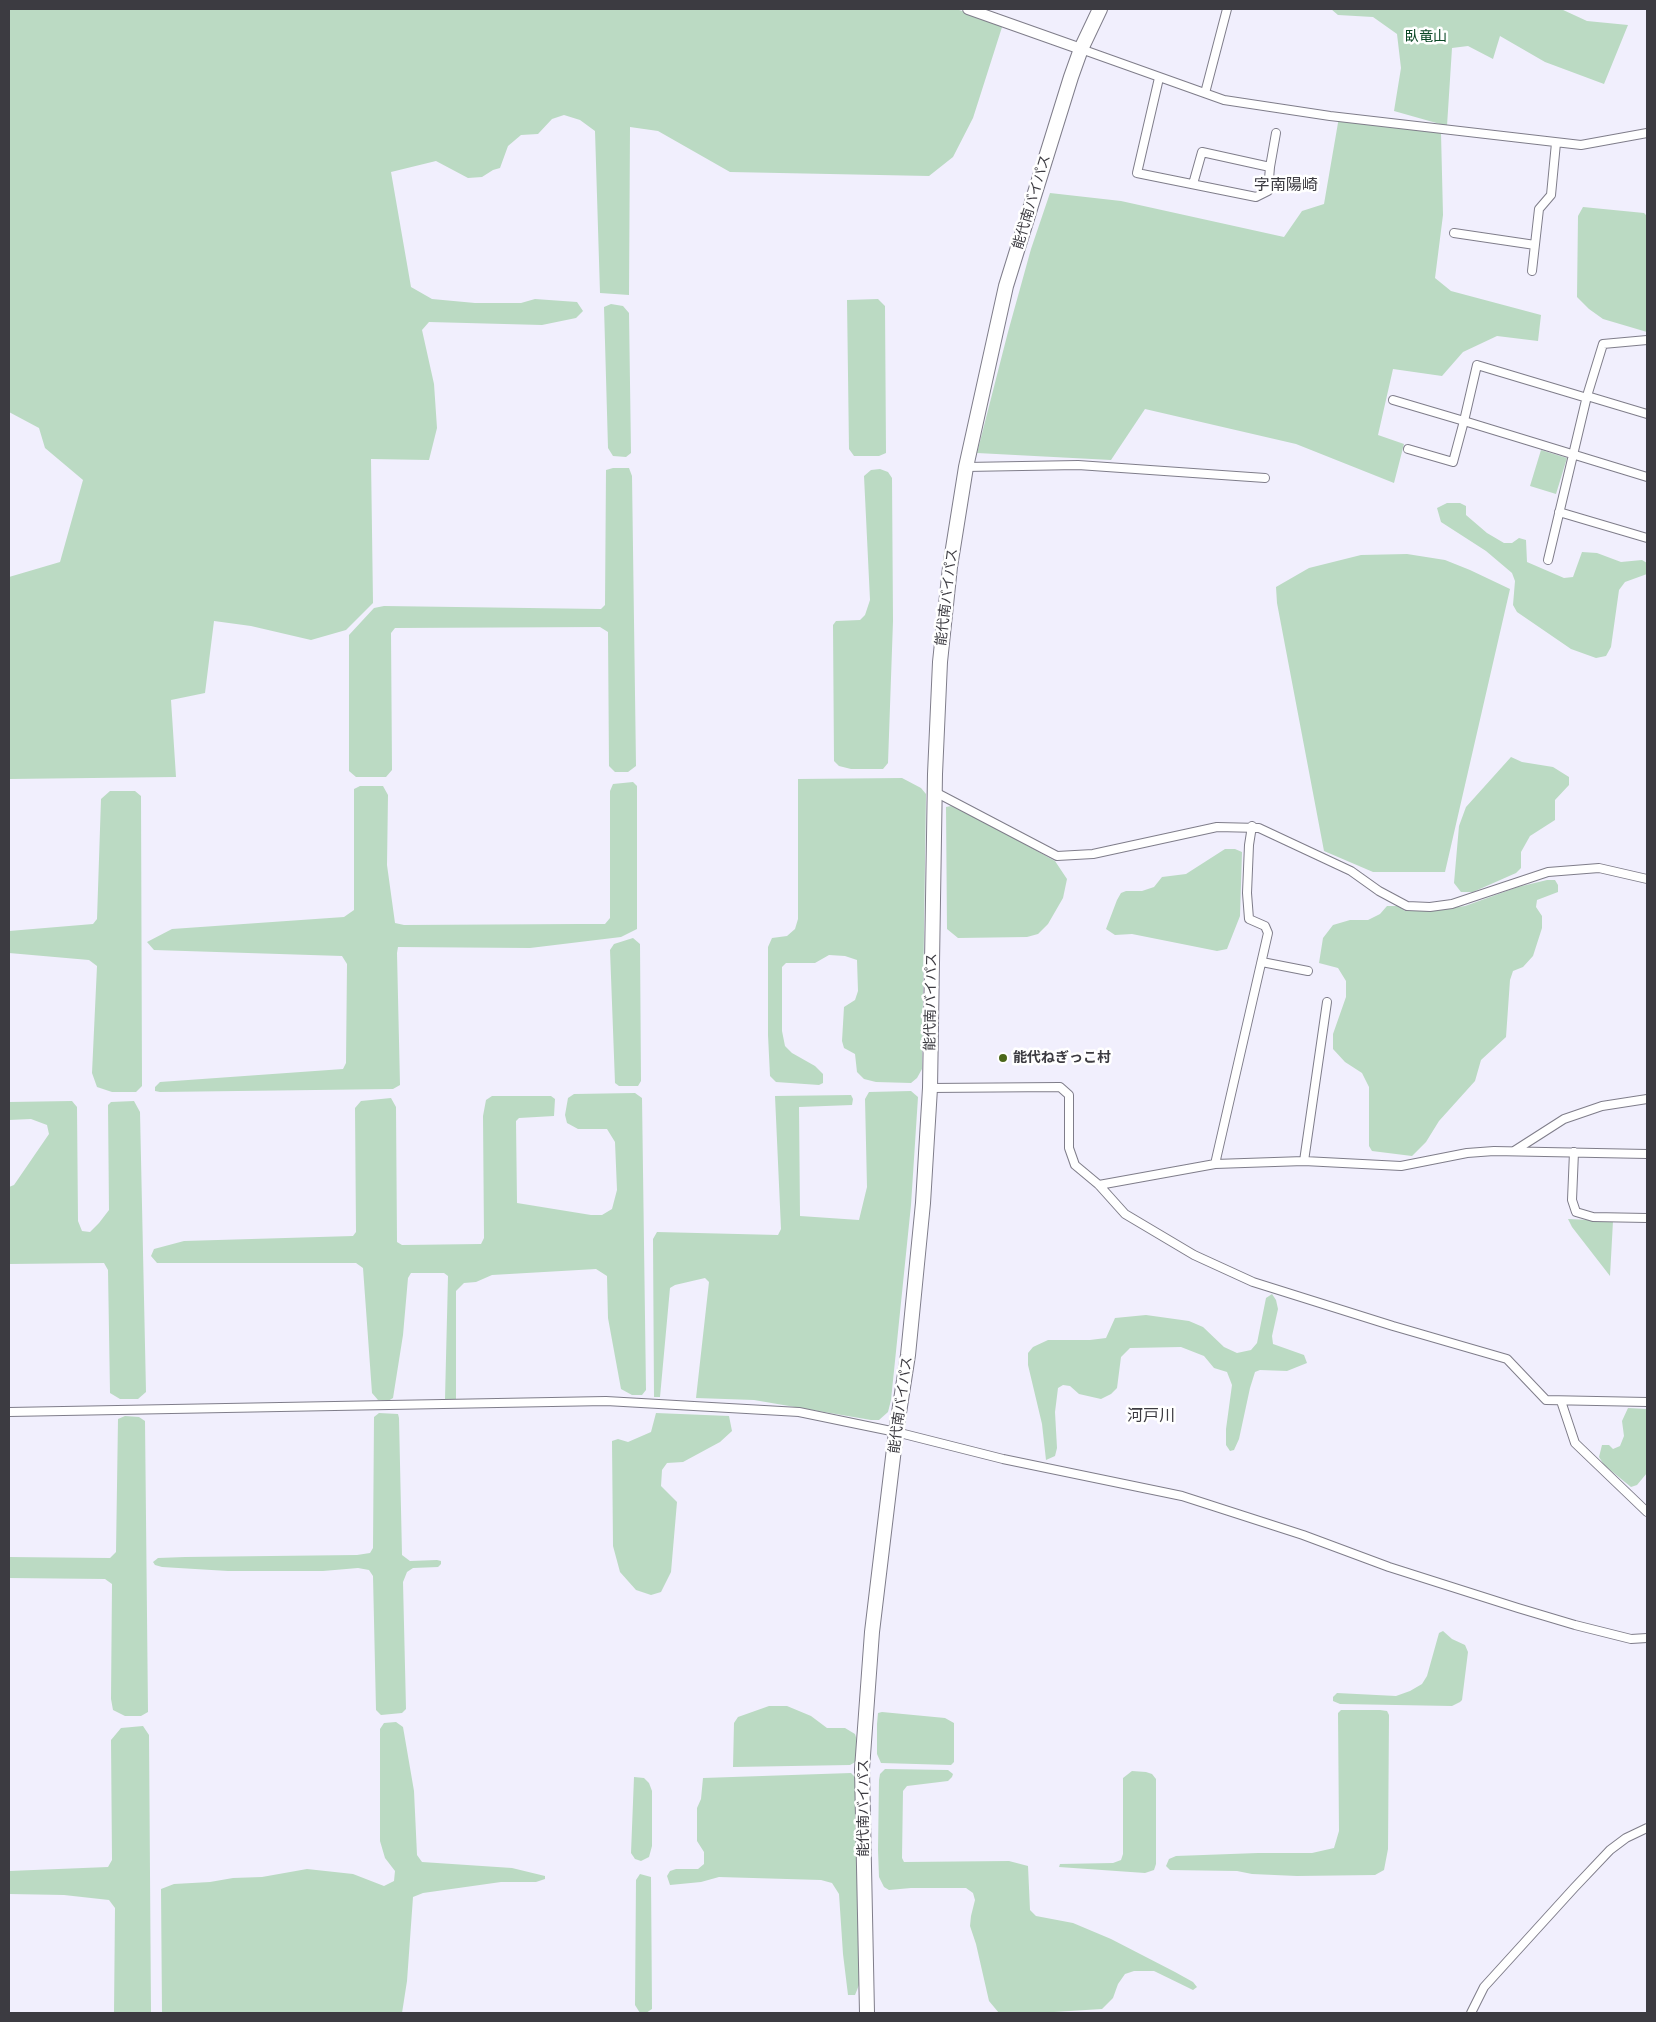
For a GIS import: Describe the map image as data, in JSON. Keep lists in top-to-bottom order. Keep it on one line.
{"streets":{"highway":["能代南バイパス"]},"districts":["字南陽崎","河戸川"],"parks":["臥竜山"],"places":["能代ねぎっこ村"]}
